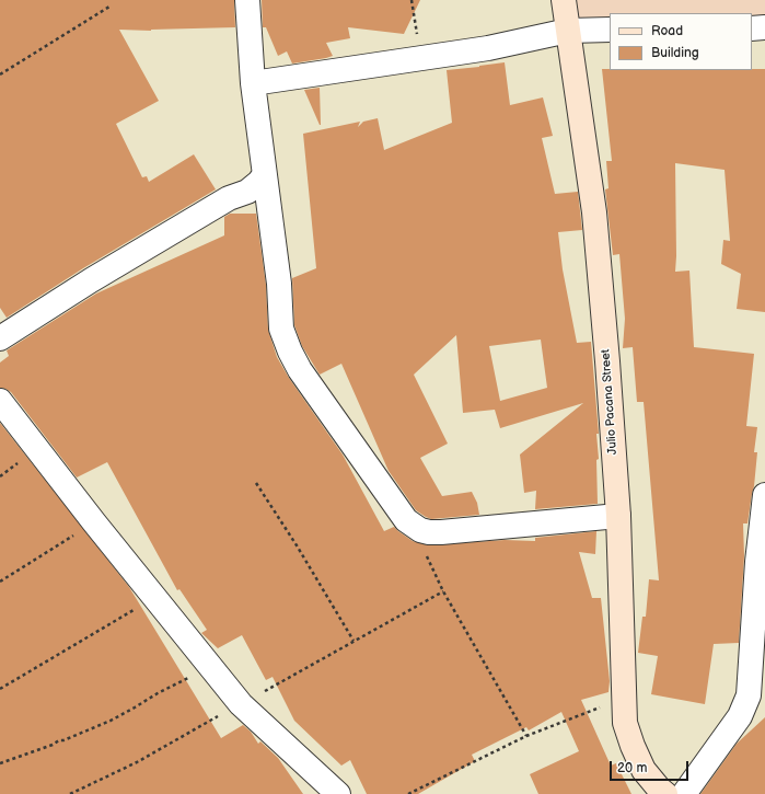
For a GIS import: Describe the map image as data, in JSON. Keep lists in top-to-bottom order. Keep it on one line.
{"streets":{"street":["Julio Pacana Street"]},"legend":["Road","Building"],"scale_bar":"20 m"}
